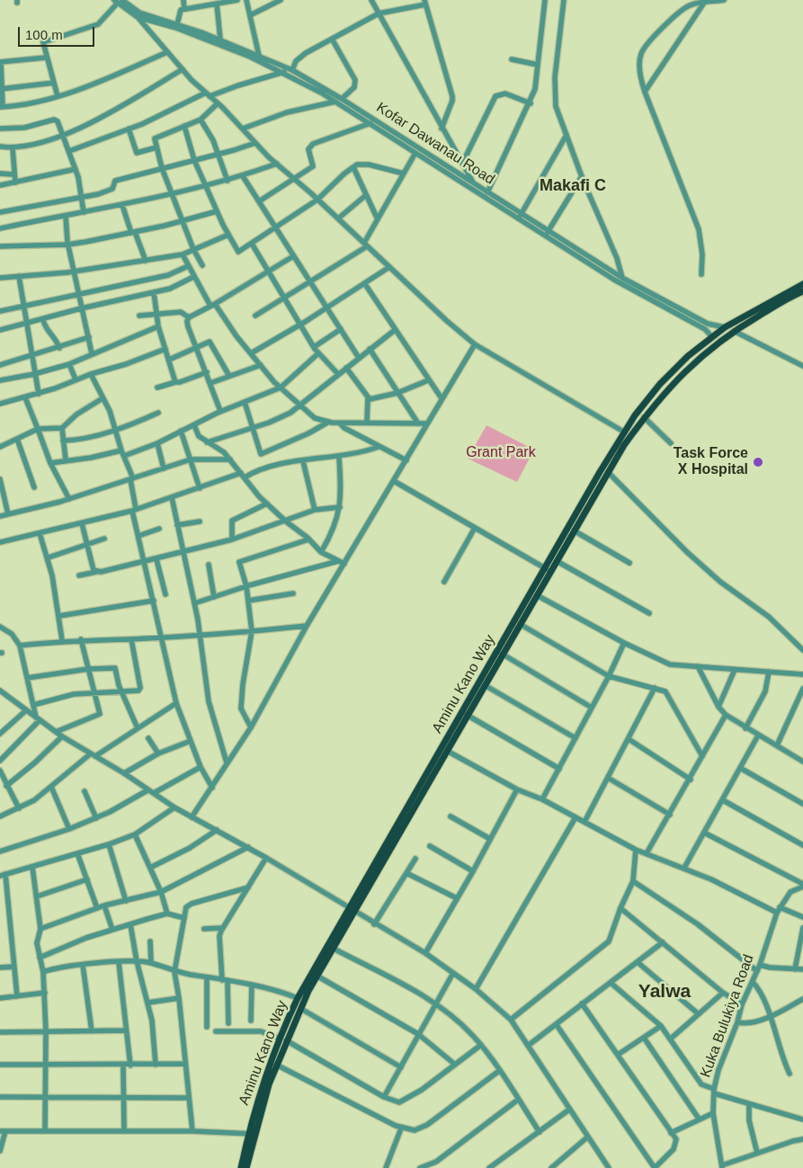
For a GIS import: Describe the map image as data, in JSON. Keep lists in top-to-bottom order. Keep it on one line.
{"streets":{"main road":["Aminu Kano Way"],"street":["Kofar Dawanau Road","Kuka Bulukiya Road"]},"crossings":[["Kofar Dawanau Road","Aminu Kano Way"]],"districts":["Makafi C","Yalwa"],"parks":["Grant Park"],"places":["Task Force X Hospital"],"scale_bar":"100 m"}
